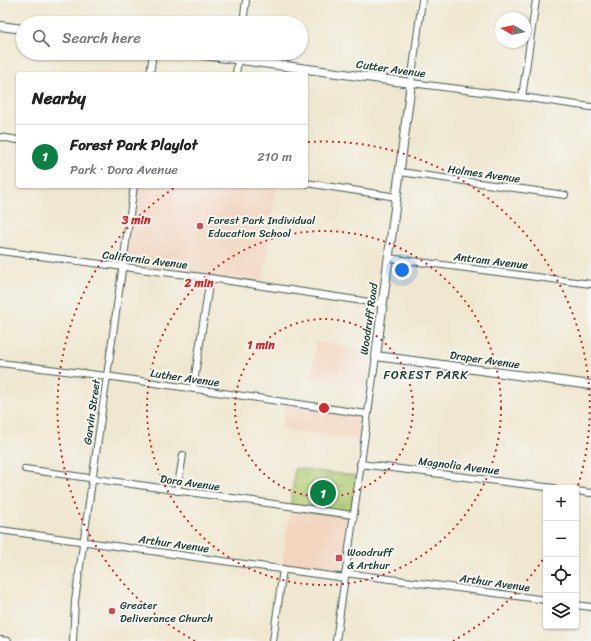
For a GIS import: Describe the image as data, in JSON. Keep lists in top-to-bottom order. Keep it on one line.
{"streets":{"street":["Cutter Avenue","Holmes Avenue","California Avenue","Antram Avenue","Woodruff Road","Draper Avenue","Luther Avenue","Garvin Street","Magnolia Avenue","Dora Avenue","Arthur Avenue"]},"crossings":[["Cutter Avenue","Woodruff Road"],["Holmes Avenue","Woodruff Road"],["California Avenue","Woodruff Road"],["California Avenue","Garvin Street"],["Antram Avenue","Woodruff Road"],["Woodruff Road","Draper Avenue"],["Woodruff Road","Luther Avenue"],["Woodruff Road","Magnolia Avenue"],["Woodruff Road","Dora Avenue"],["Woodruff Road","Arthur Avenue"],["Luther Avenue","Garvin Street"],["Garvin Street","Dora Avenue"],["Garvin Street","Arthur Avenue"]],"districts":["FOREST PARK"],"places":{"other":["Forest Park Individual Education School","Greater Deliverance Church"],"transit":["Woodruff & Arthur"]},"north":"left","page":{"search":"Search here","heading":"Nearby","list":[{"mark":"1","name":"Forest Park Playlot","note":"Park · Dora Avenue","value":"210 m"}],"pins":"1","map_buttons":["+","−"]},"rings":["3 min","2 min","1 min"]}
